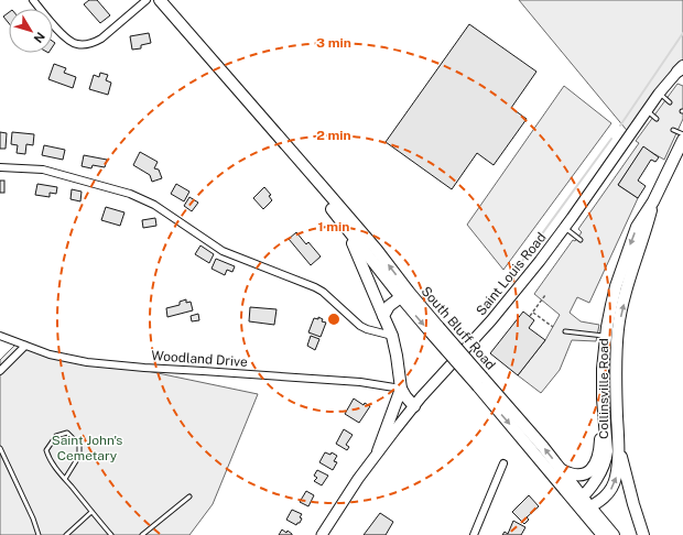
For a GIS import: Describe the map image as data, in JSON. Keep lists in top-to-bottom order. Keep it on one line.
{"streets":{"main road":["South Bluff Road","Collinsville Road"],"street":["Saint Louis Road","Woodland Drive"]},"crossings":[["South Bluff Road","Collinsville Road"]],"parks":["Saint John's Cemetary"],"north":"bottom right","rings":["3 min","2 min","1 min"]}
